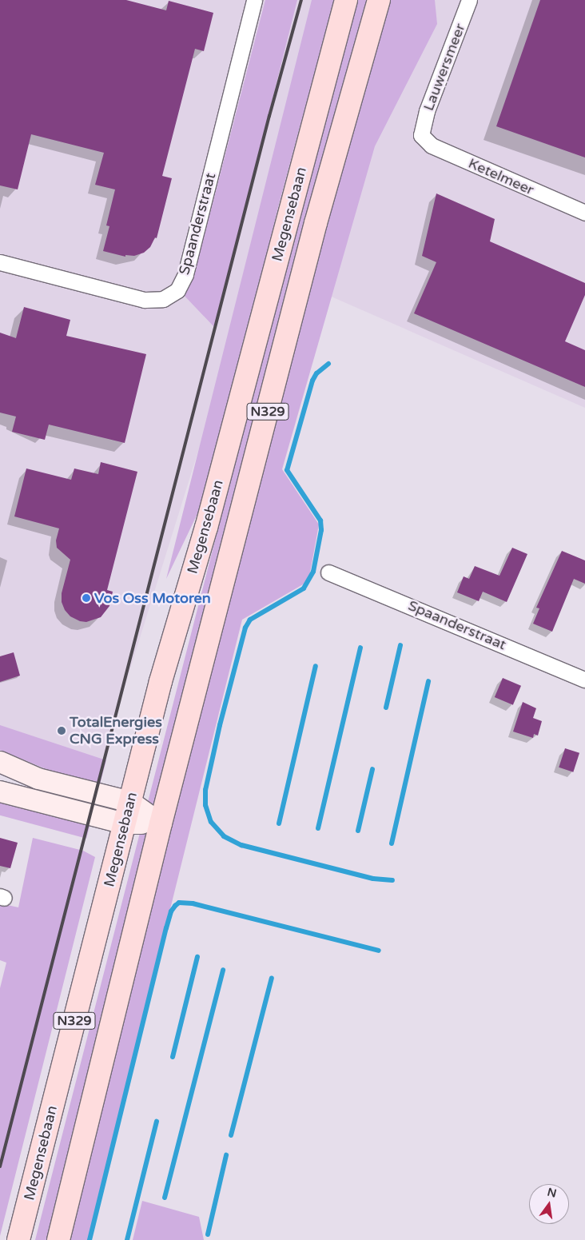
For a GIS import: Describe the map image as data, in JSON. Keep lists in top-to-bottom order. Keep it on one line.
{"streets":{"main road":["Megensebaan","N329"],"street":["Lauwersmeer","Ketelmeer","Spaanderstraat"]},"crossings":[["Lauwersmeer","Ketelmeer"]],"places":["Vos Oss Motoren","TotalEnergies CNG Express"],"north":"top"}
